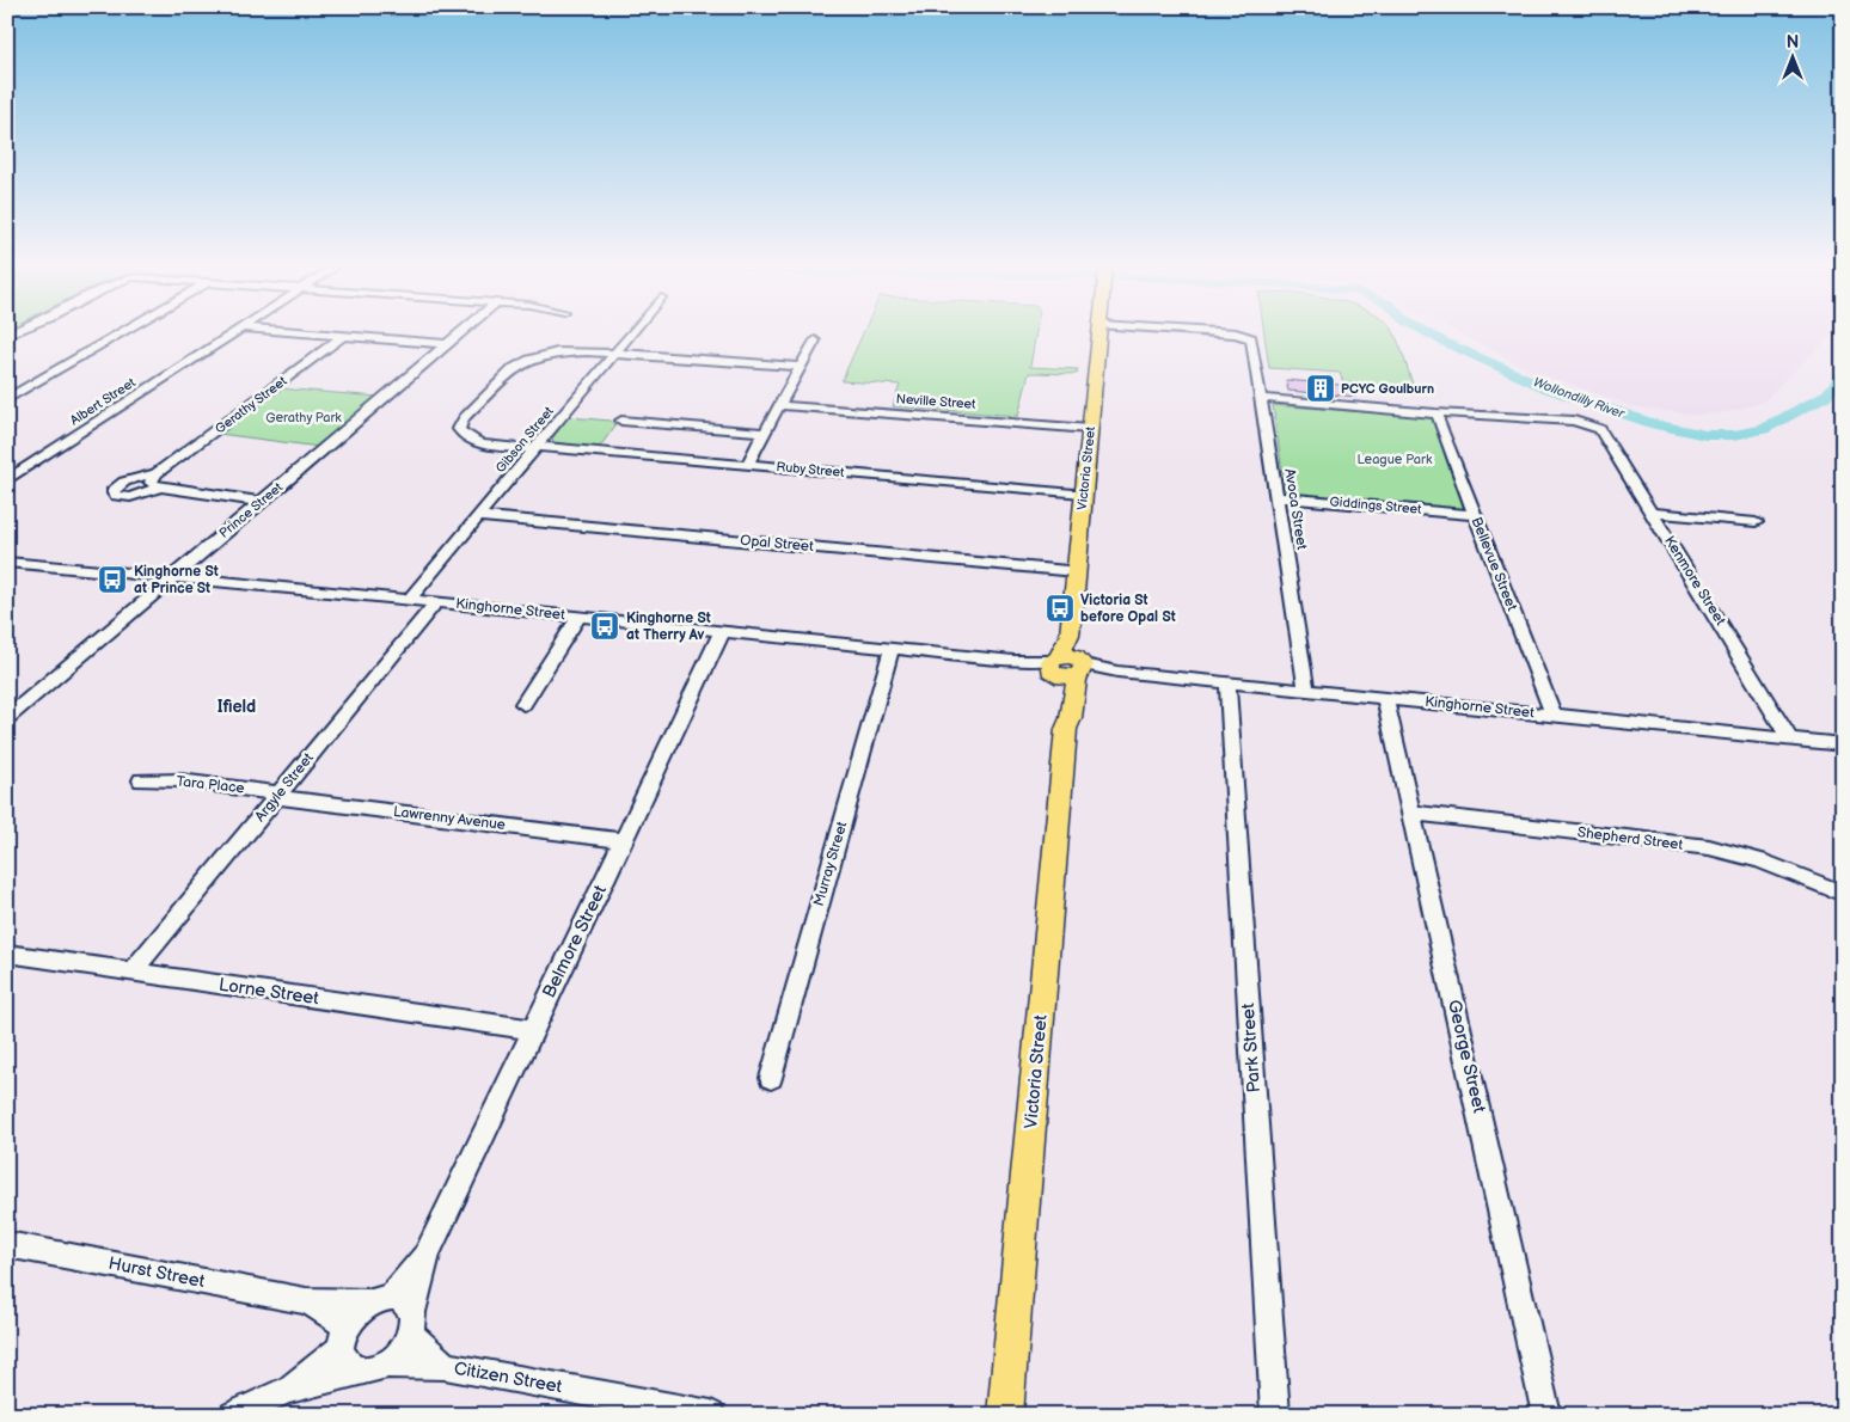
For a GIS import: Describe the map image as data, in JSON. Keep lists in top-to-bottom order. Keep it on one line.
{"streets":{"main road":["Victoria Street"],"street":["Albert Street","Neville Street","Gerathy Street","Gibson Street","Ruby Street","Giddings Street","Avoca Street","Prince Street","Opal Street","Bellevue Street","Kenmore Street","Kinghorne Street","Tara Place","Argyle Street","Lawrenny Avenue","Shepherd Street","Murray Street","Belmore Street","Lorne Street","Park Street","George Street","Hurst Street","Citizen Street"]},"crossings":[["Neville Street","Victoria Street"],["Gerathy Street","Prince Street"],["Gibson Street","Ruby Street"],["Gibson Street","Opal Street"],["Gibson Street","Kinghorne Street"],["Victoria Street","Ruby Street"],["Victoria Street","Opal Street"],["Victoria Street","Kinghorne Street"],["Giddings Street","Avoca Street"],["Giddings Street","Bellevue Street"],["Avoca Street","Kinghorne Street"],["Prince Street","Kinghorne Street"],["Bellevue Street","Kenmore Street"],["Bellevue Street","Kinghorne Street"],["Kenmore Street","Kinghorne Street"],["Kinghorne Street","Argyle Street"],["Kinghorne Street","Murray Street"],["Kinghorne Street","Belmore Street"],["Kinghorne Street","Park Street"],["Kinghorne Street","George Street"],["Tara Place","Argyle Street"],["Tara Place","Lawrenny Avenue"],["Argyle Street","Lawrenny Avenue"],["Argyle Street","Lorne Street"],["Lawrenny Avenue","Belmore Street"],["Shepherd Street","George Street"],["Belmore Street","Lorne Street"],["Belmore Street","Hurst Street"],["Belmore Street","Citizen Street"],["Hurst Street","Citizen Street"]],"districts":["Ifield"],"water":["Wollondilly River"],"parks":["Gerathy Park","League Park"],"places":{"building":["PCYC Goulburn"],"bus stop":["Kinghorne St at Prince St","Victoria St before Opal St","Kinghorne St at Therry Av"]},"north":"top"}
